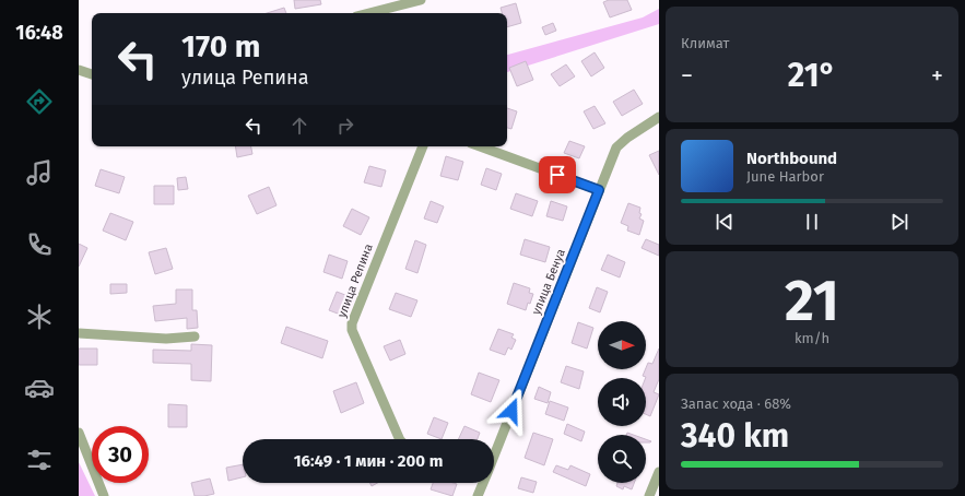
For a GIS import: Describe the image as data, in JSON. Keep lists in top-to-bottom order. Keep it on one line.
{"streets":{"street":["улица Репина","улица Бенуа"]},"north":"right","page":{"tabs":"16:48","tile":["Климат",["21","km/h"],["Запас хода · 68%","340 km"]],"turn":["170 m","улица Репина"],"heat":["−","21°","+"],"song":["Northbound","June Harbor"],"limit":"30","trip":"16:49 · 1 мин · 200 m"}}
